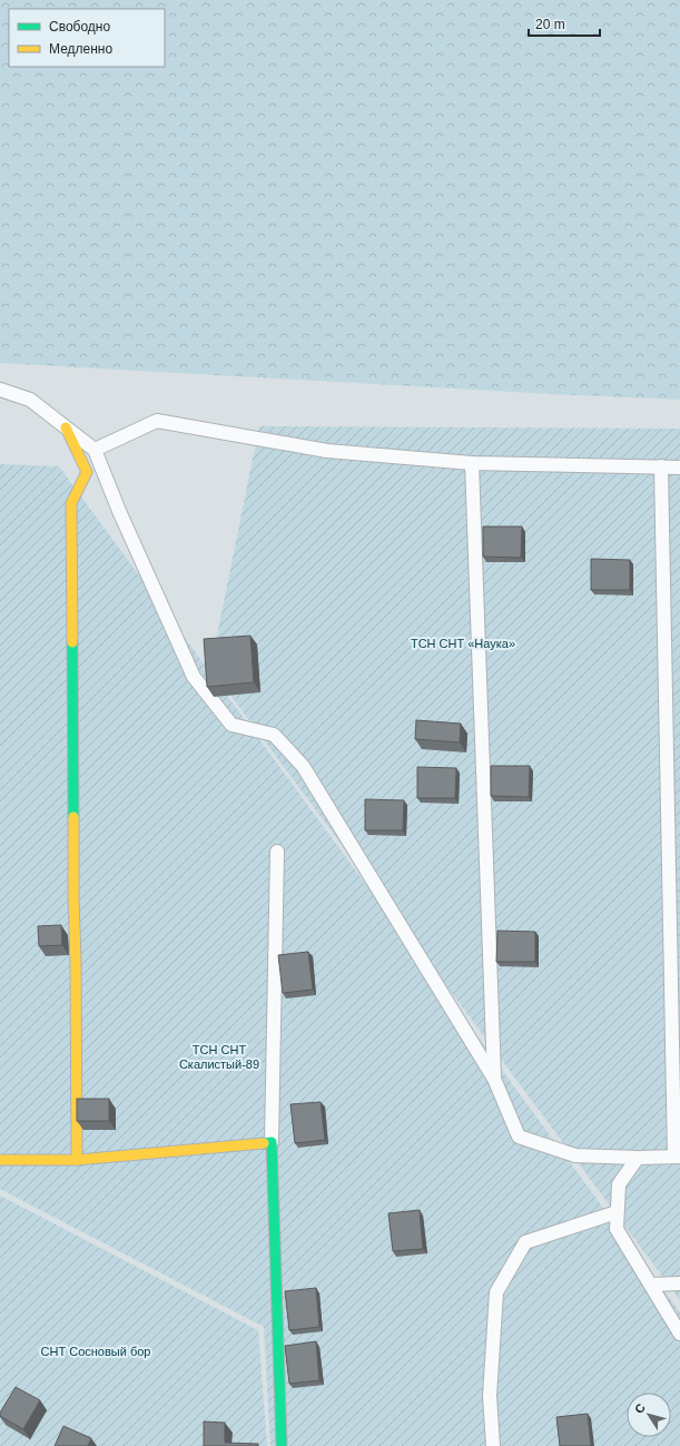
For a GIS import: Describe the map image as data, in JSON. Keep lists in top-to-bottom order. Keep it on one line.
{"parks":["ТСН СНТ «Наука»","ТСН СНТ Скалистый-89","СНТ Сосновый бор"],"legend":["Свободно","Медленно"],"scale_bar":"20 m","north":"top left"}
